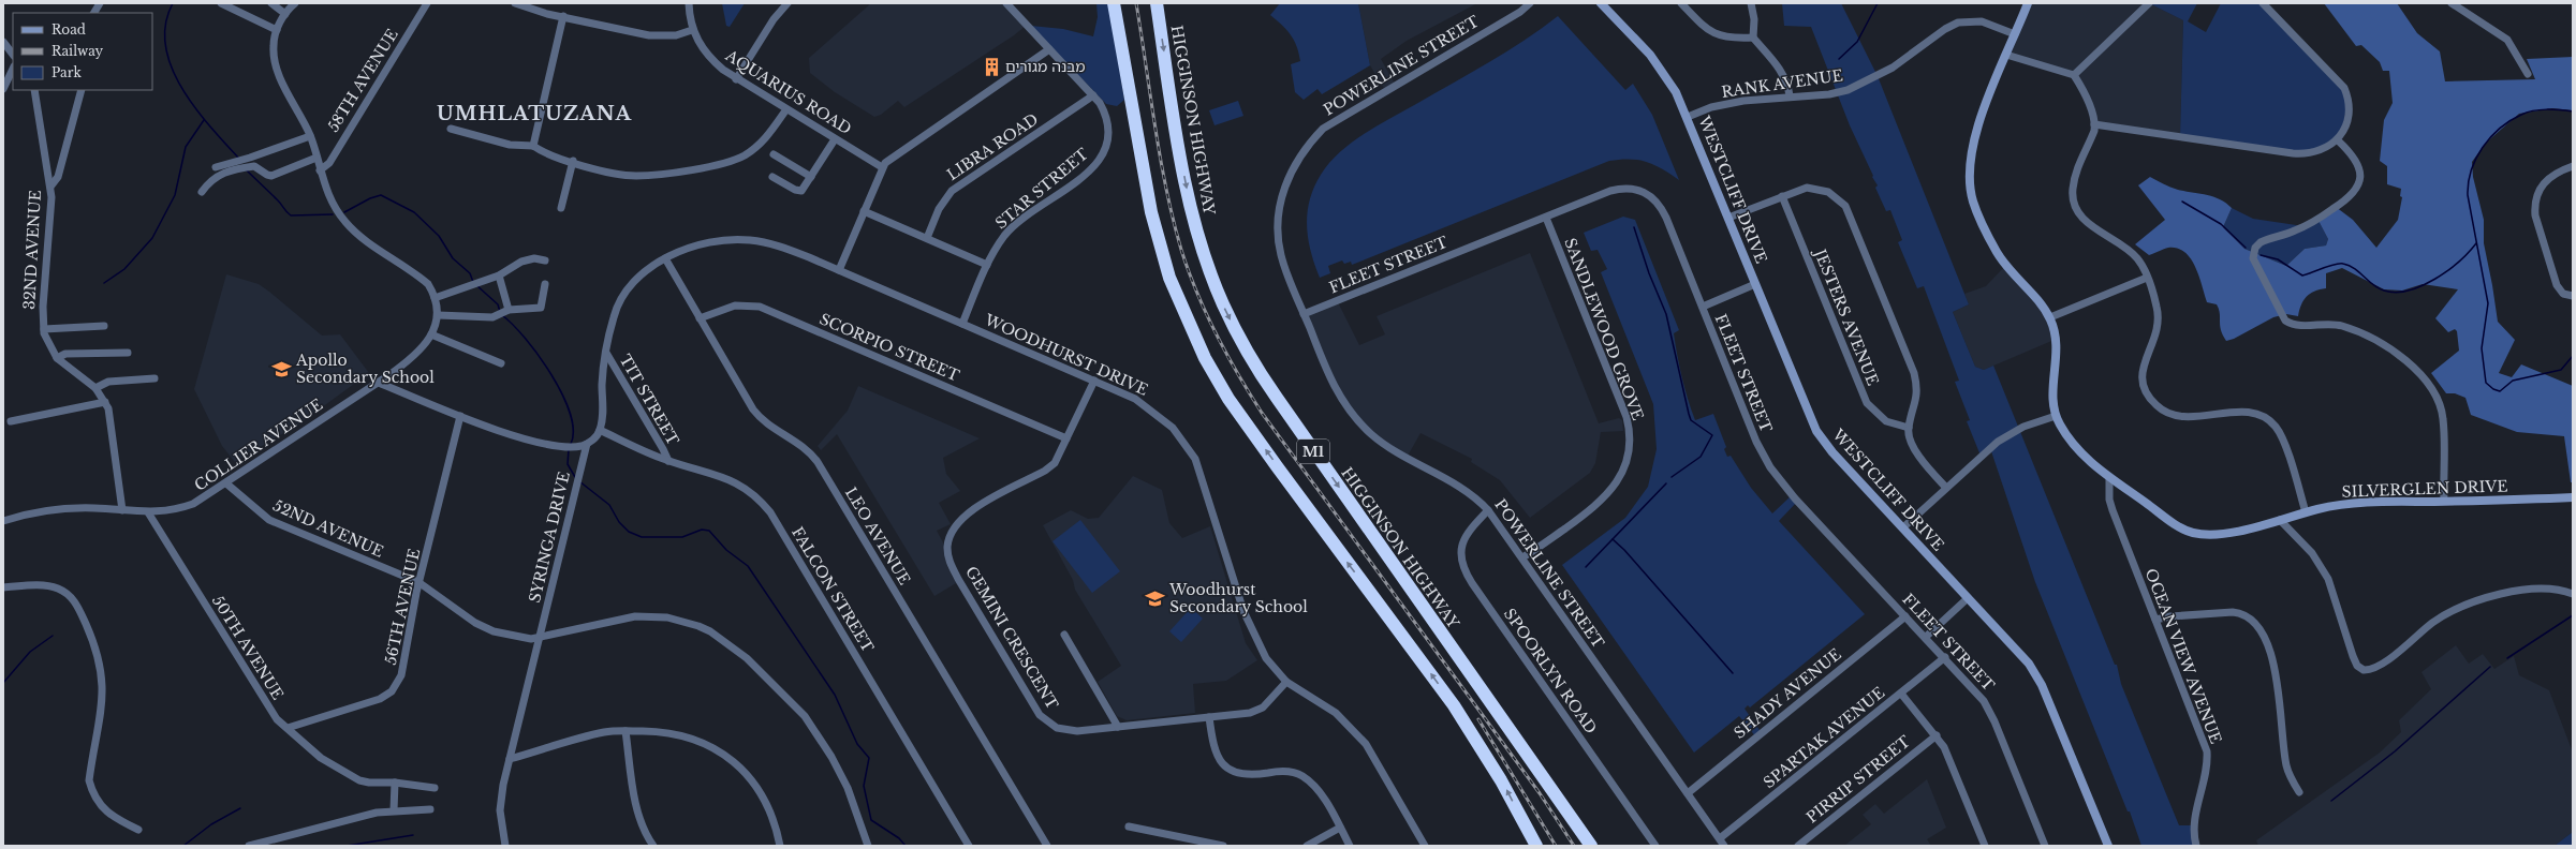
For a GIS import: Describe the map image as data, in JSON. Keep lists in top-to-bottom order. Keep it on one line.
{"streets":{"highway":["HIGGINSON HIGHWAY","M1"],"street":["POWERLINE STREET","58TH AVENUE","RANK AVENUE","AQUARIUS ROAD","LIBRA ROAD","STAR STREET","WESTCLIFF DRIVE","32ND AVENUE","FLEET STREET","JESTERS AVENUE","SANDLEWOOD GROVE","SCORPIO STREET","WOODHURST DRIVE","TIT STREET","COLLIER AVENUE","SILVERGLEN DRIVE","52ND AVENUE","LEO AVENUE","SYRINGA DRIVE","FALCON STREET","56TH AVENUE","GEMINI CRESCENT","50TH AVENUE","OCEAN VIEW AVENUE","SPOORLYN ROAD","SHADY AVENUE","SPARTAK AVENUE","PIRRIP STREET"]},"crossings":[["POWERLINE STREET","FLEET STREET"],["POWERLINE STREET","SANDLEWOOD GROVE"],["POWERLINE STREET","SPOORLYN ROAD"],["POWERLINE STREET","SHADY AVENUE"],["POWERLINE STREET","SPARTAK AVENUE"],["58TH AVENUE","COLLIER AVENUE"],["RANK AVENUE","WESTCLIFF DRIVE"],["RANK AVENUE","SILVERGLEN DRIVE"],["LIBRA ROAD","STAR STREET"],["STAR STREET","WOODHURST DRIVE"],["32ND AVENUE","COLLIER AVENUE"],["FLEET STREET","SANDLEWOOD GROVE"],["FLEET STREET","SHADY AVENUE"],["FLEET STREET","SPARTAK AVENUE"],["SCORPIO STREET","LEO AVENUE"],["SCORPIO STREET","GEMINI CRESCENT"],["WOODHURST DRIVE","LEO AVENUE"],["WOODHURST DRIVE","GEMINI CRESCENT"],["TIT STREET","FALCON STREET"],["COLLIER AVENUE","52ND AVENUE"],["COLLIER AVENUE","50TH AVENUE"],["SILVERGLEN DRIVE","OCEAN VIEW AVENUE"],["52ND AVENUE","SYRINGA DRIVE"],["52ND AVENUE","56TH AVENUE"],["SYRINGA DRIVE","FALCON STREET"],["56TH AVENUE","50TH AVENUE"]],"districts":["UMHLATUZANA"],"places":{"building":["מבנה מגורים"],"school or university":["Apollo Secondary School","Woodhurst Secondary School"]},"legend":["Road","Railway","Park"]}
